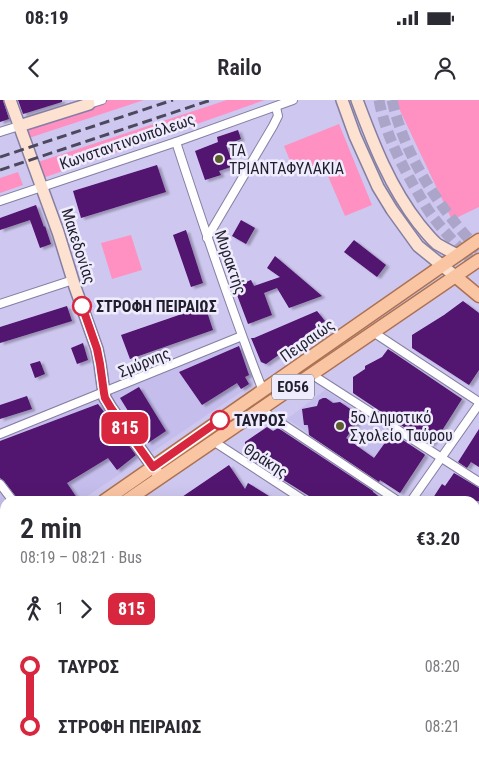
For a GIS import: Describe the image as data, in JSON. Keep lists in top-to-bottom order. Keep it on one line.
{"streets":{"main road":["Πειραιώς","ΕΟ56"],"street":["Κωνσταντινουπόλεως","Μακεδονίας","Μυρακτής","Σμύρνης","Θράκης"]},"crossings":[["Κωνσταντινουπόλεως","Μακεδονίας"],["Κωνσταντινουπόλεως","Μυρακτής"],["Μακεδονίας","Πειραιώς"],["Μακεδονίας","Σμύρνης"],["Μυρακτής","Πειραιώς"],["Μυρακτής","Σμύρνης"],["Πειραιώς","Θράκης"]],"places":["ΤΑ ΤΡΙΑΝΤΑΦΥΛΑΚΙΑ","ΣΤΡΟΦΗ ΠΕΙΡΑΙΩΣ","ΤΑΥΡΟΣ","5ο Δημοτικό Σχολείο Ταύρου"],"lines":["bus line 815"],"page":{"status":"08:19","header":"Railo","on_map":"815","heading":["2 min","08:19 – 08:21 · Bus","€3.20"],"legs":["1","815"],"list":[{"name":"ΤΑΥΡΟΣ","value":"08:20"},{"name":"ΣΤΡΟΦΗ ΠΕΙΡΑΙΩΣ","value":"08:21"}]}}
